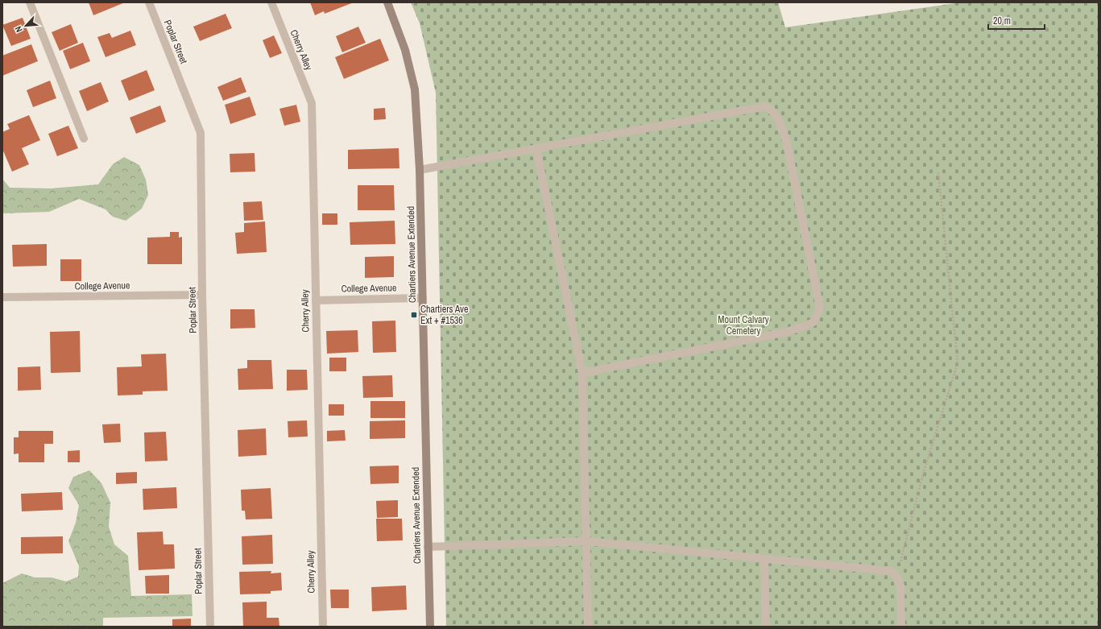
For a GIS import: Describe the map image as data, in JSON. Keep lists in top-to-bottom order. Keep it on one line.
{"streets":{"street":["Poplar Street","Cherry Alley","Chartiers Avenue Extended","College Avenue"]},"crossings":[["Poplar Street","College Avenue"],["Cherry Alley","College Avenue"],["Chartiers Avenue Extended","College Avenue"]],"parks":["Mount Calvary Cemetery"],"places":{"transit":["Chartiers Ave Ext + #1536"]},"scale_bar":"20 m","north":"bottom left"}
